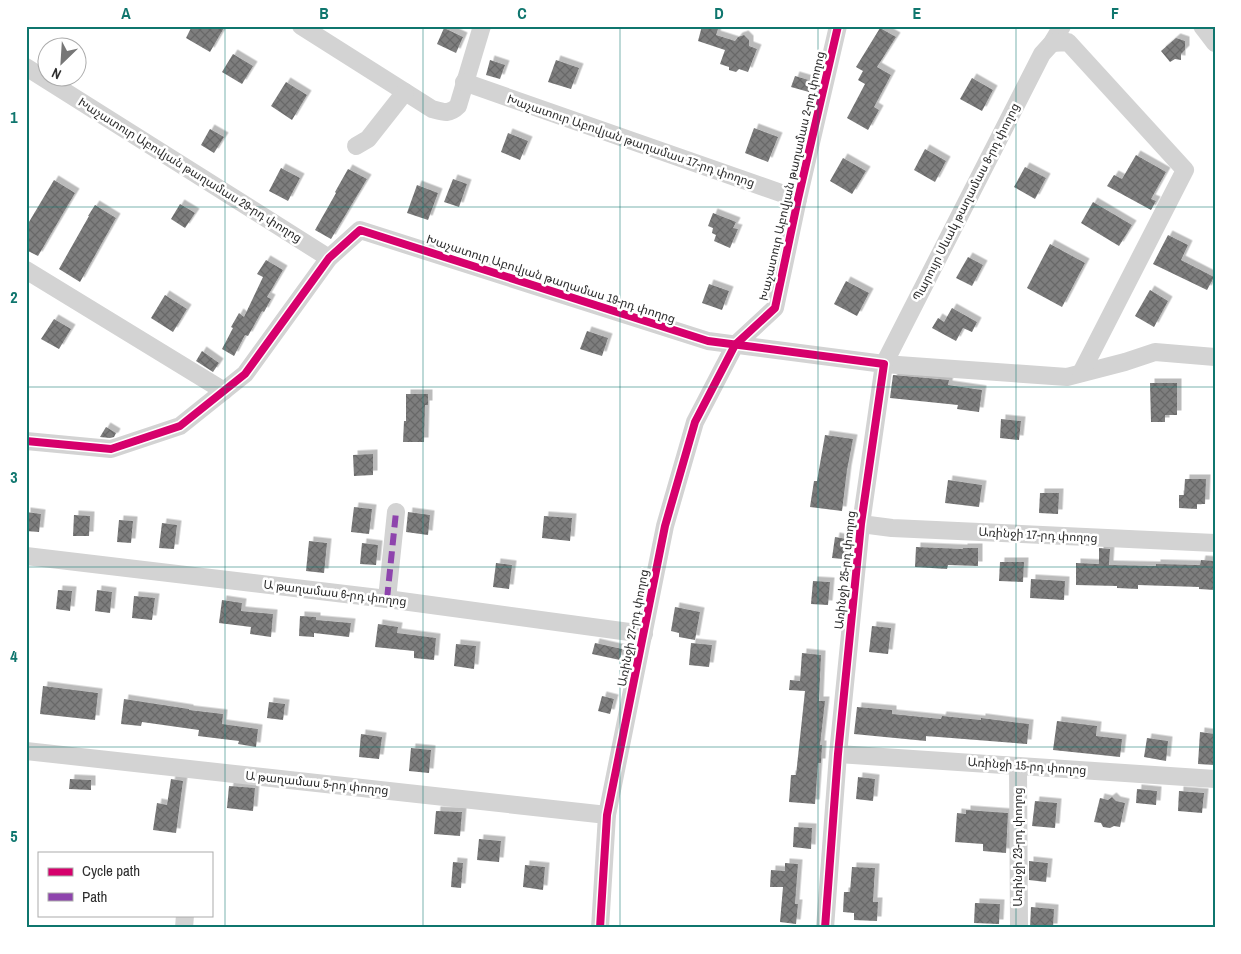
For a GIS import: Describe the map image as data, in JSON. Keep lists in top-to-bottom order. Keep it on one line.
{"streets":{"street":["Խաչատուր Աբովյան թաղամաս 17-րդ փողոց","Խաչատուր Աբովյան թաղամաս 29-րդ փողոց","Խաչատուր Աբովյան թաղամաս 2-րդ փողոց","Պարույր Սևակ թաղամաս 8-րդ փողոց","Խաչատուր Աբովյան թաղամաս 19-րդ փողոց","Առինջի 17-րդ փողոց","Առինջի 25-րդ փողոց","Ա թաղամաս 6-րդ փողոց","Առինջի 27-րդ փողոց","Առինջի 15-րդ փողոց","Ա թաղամաս 5-րդ փողոց","Առինջի 23-րդ փողոց"]},"crossings":[["Խաչատուր Աբովյան թաղամաս 17-րդ փողոց","Խաչատուր Աբովյան թաղամաս 2-րդ փողոց"],["Խաչատուր Աբովյան թաղամաս 29-րդ փողոց","Խաչատուր Աբովյան թաղամաս 19-րդ փողոց"],["Խաչատուր Աբովյան թաղամաս 2-րդ փողոց","Խաչատուր Աբովյան թաղամաս 19-րդ փողոց"],["Խաչատուր Աբովյան թաղամաս 2-րդ փողոց","Առինջի 27-րդ փողոց"],["Պարույր Սևակ թաղամաս 8-րդ փողոց","Առինջի 25-րդ փողոց"],["Խաչատուր Աբովյան թաղամաս 19-րդ փողոց","Առինջի 27-րդ փողոց"],["Առինջի 17-րդ փողոց","Առինջի 25-րդ փողոց"],["Առինջի 25-րդ փողոց","Առինջի 15-րդ փողոց"],["Ա թաղամաս 6-րդ փողոց","Առինջի 27-րդ փողոց"],["Առինջի 27-րդ փողոց","Ա թաղամաս 5-րդ փողոց"],["Առինջի 15-րդ փողոց","Առինջի 23-րդ փողոց"]],"legend":["Cycle path","Path"],"north":"bottom left","grid":{"columns":["A","B","C","D","E","F"],"rows":["1","2","3","4","5"]}}
